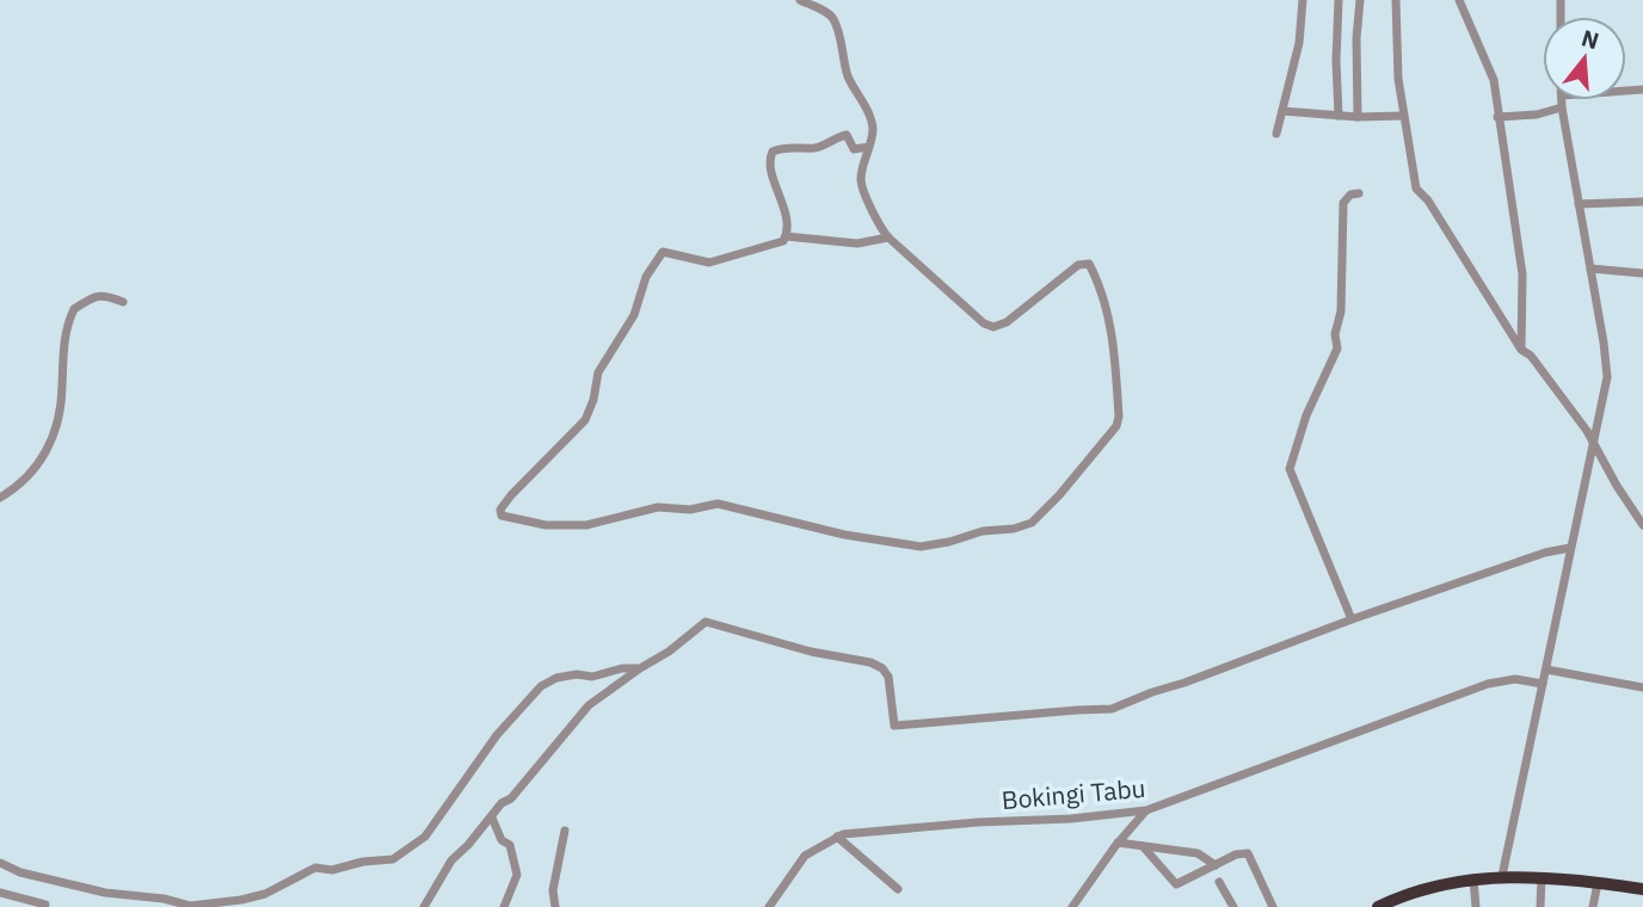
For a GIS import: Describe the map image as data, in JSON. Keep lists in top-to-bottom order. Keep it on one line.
{"streets":{"street":["Bokingi Tabu"]},"north":"top"}
